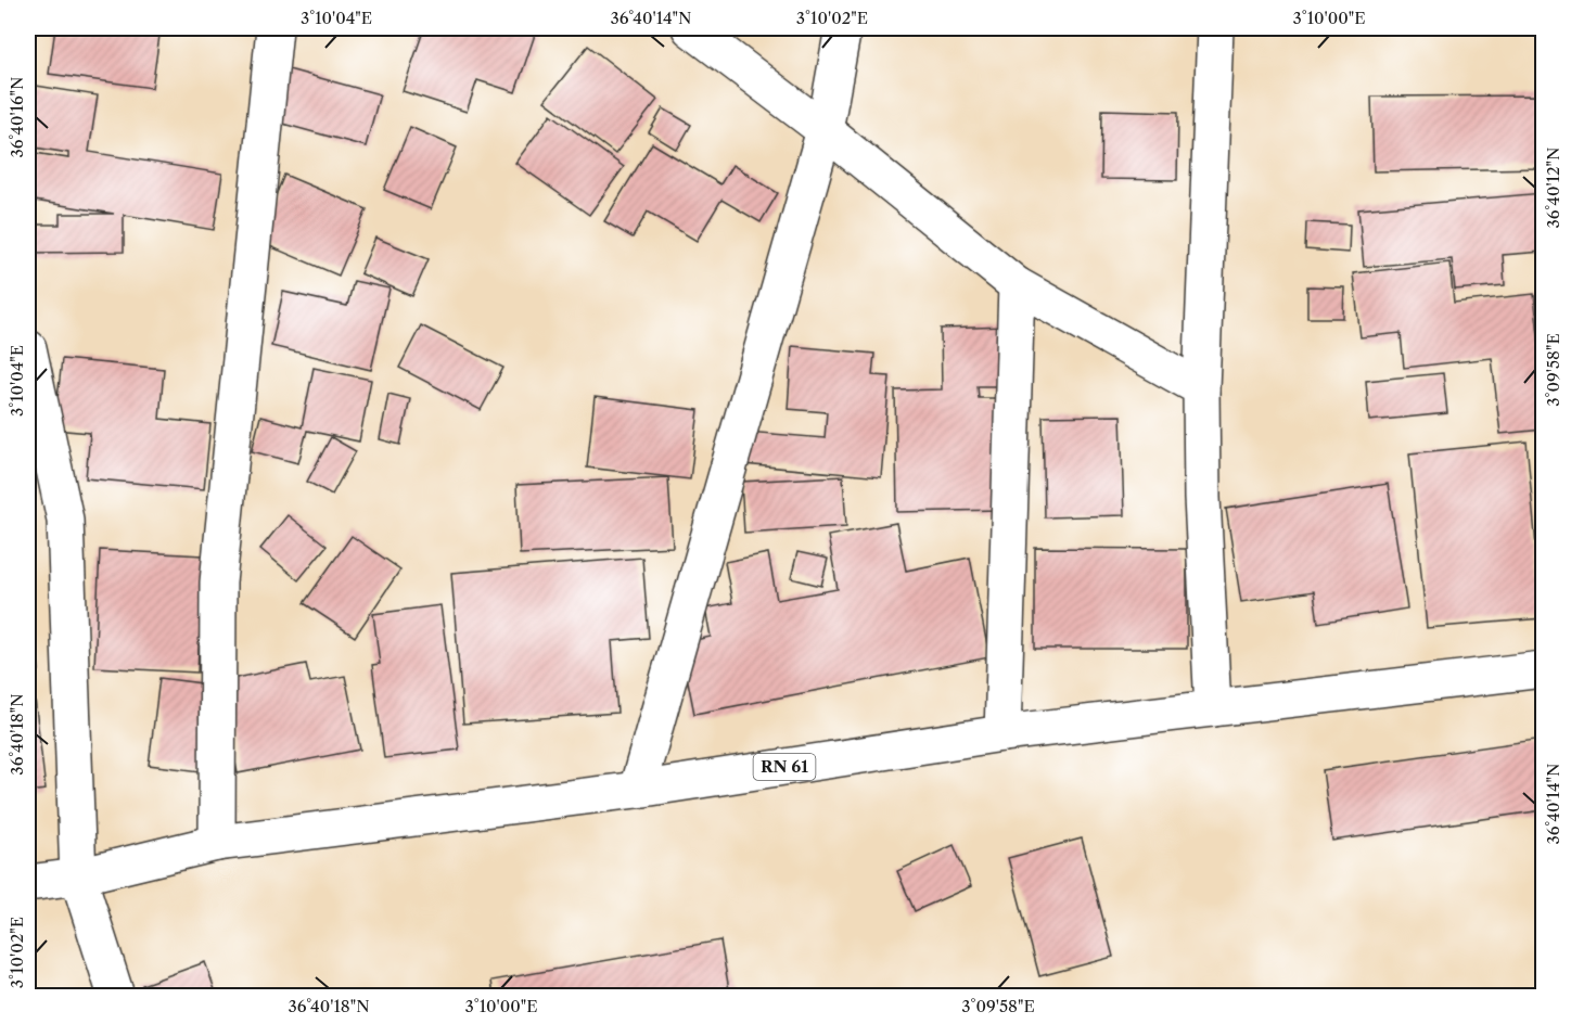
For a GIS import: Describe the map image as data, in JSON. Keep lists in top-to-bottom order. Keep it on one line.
{"streets":{"street":["RN 61"]},"coordinates":["3°10'04\"E","36°40'14\"N","3°10'02\"E","3°10'00\"E","36°40'16\"N","36°40'12\"N","3°09'58\"E","36°40'18\"N"]}
